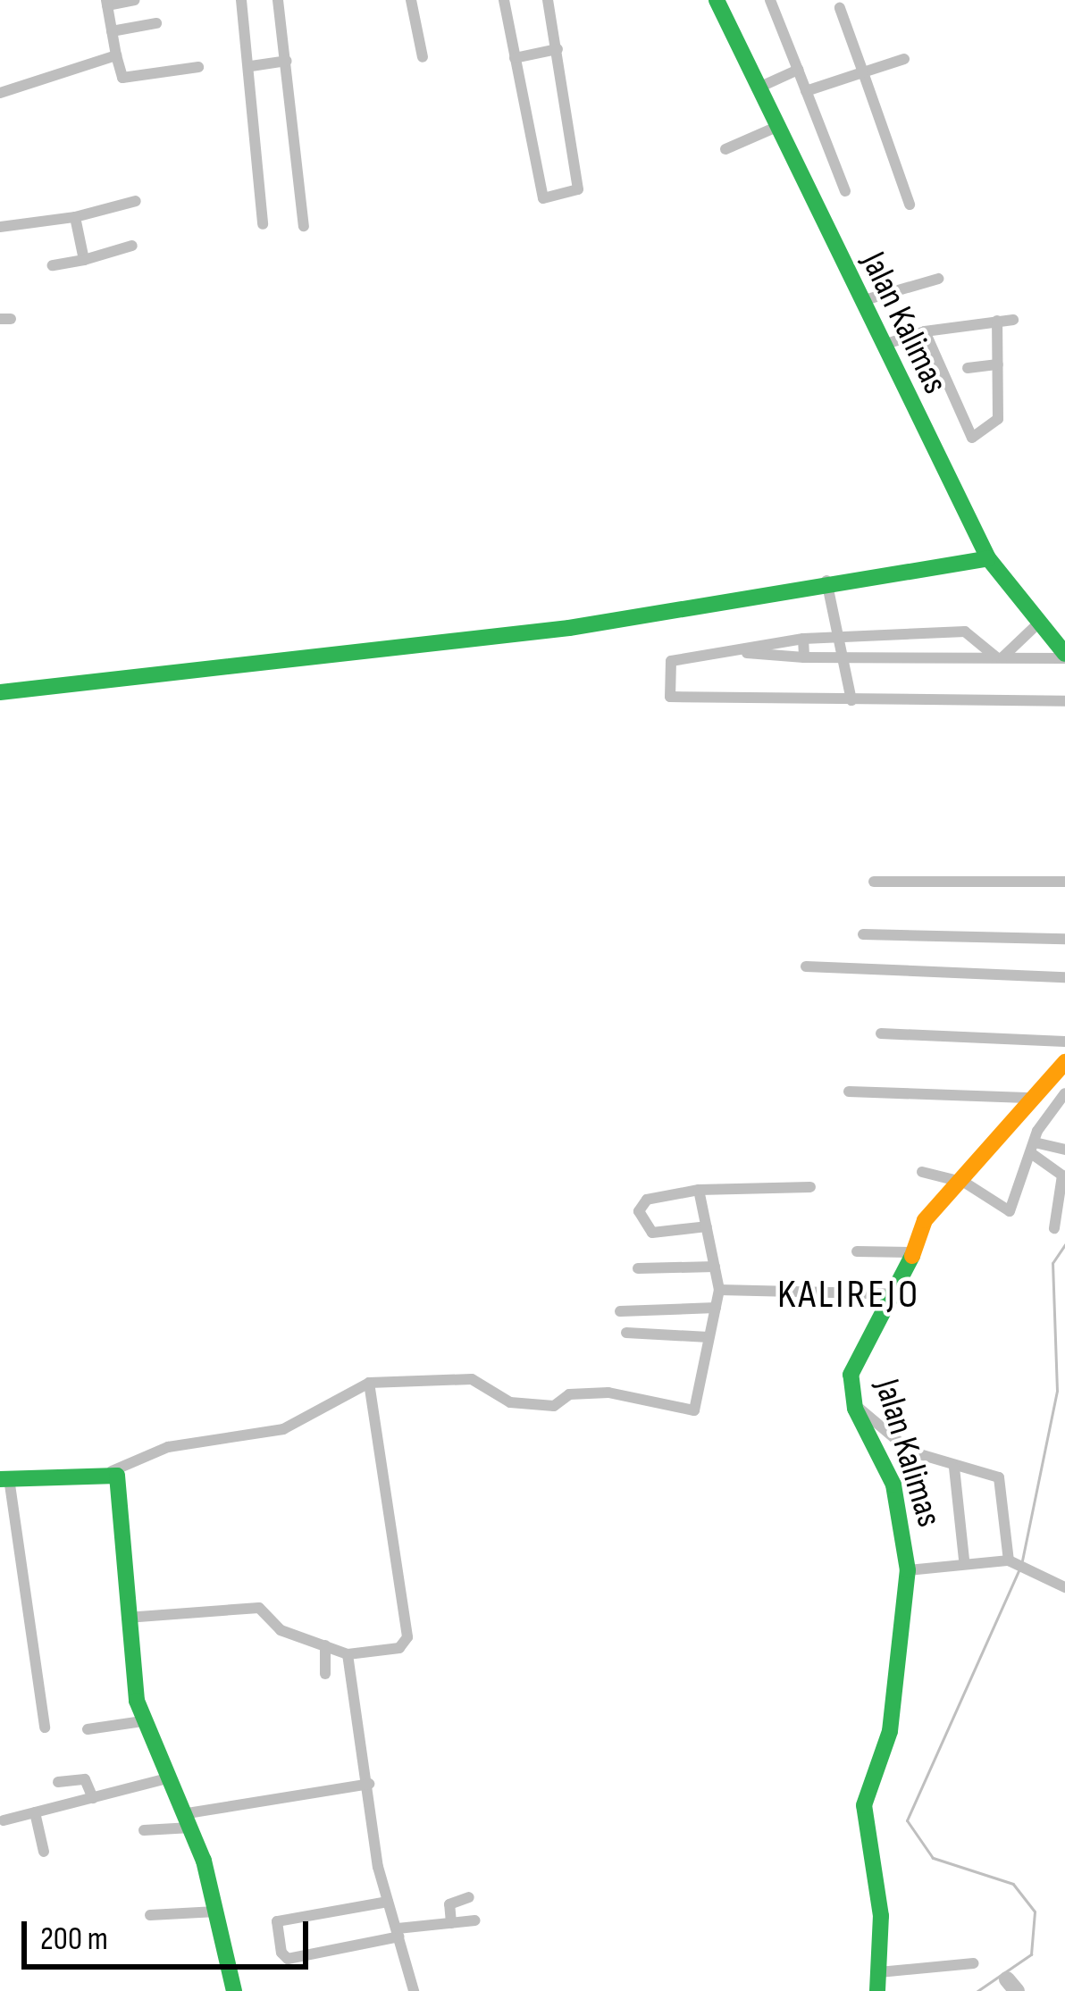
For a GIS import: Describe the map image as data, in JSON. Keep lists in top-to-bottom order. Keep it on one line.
{"streets":{"street":["Jalan Kalimas"]},"districts":["KALIREJO"],"scale_bar":"200 m"}
